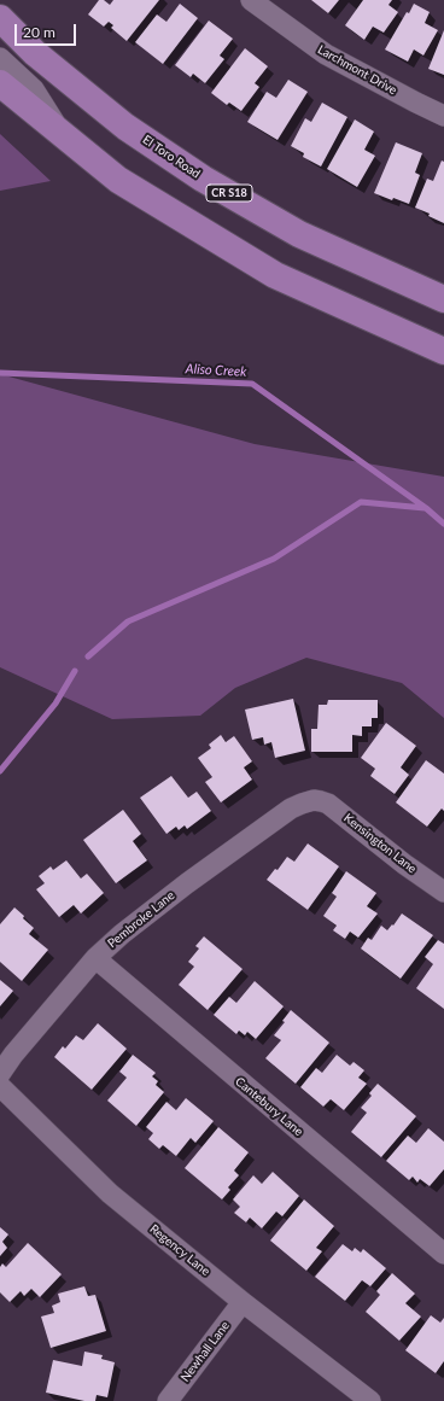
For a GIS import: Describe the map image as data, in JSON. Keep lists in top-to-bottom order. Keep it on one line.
{"streets":{"main road":["El Toro Road","CR S18"],"street":["Larchmont Drive","Kensington Lane","Pembroke Lane","Cantebury Lane","Regency Lane","Newhall Lane"]},"crossings":[["Kensington Lane","Pembroke Lane"],["Pembroke Lane","Cantebury Lane"],["Regency Lane","Newhall Lane"]],"water":["Aliso Creek"],"scale_bar":"20 m"}
